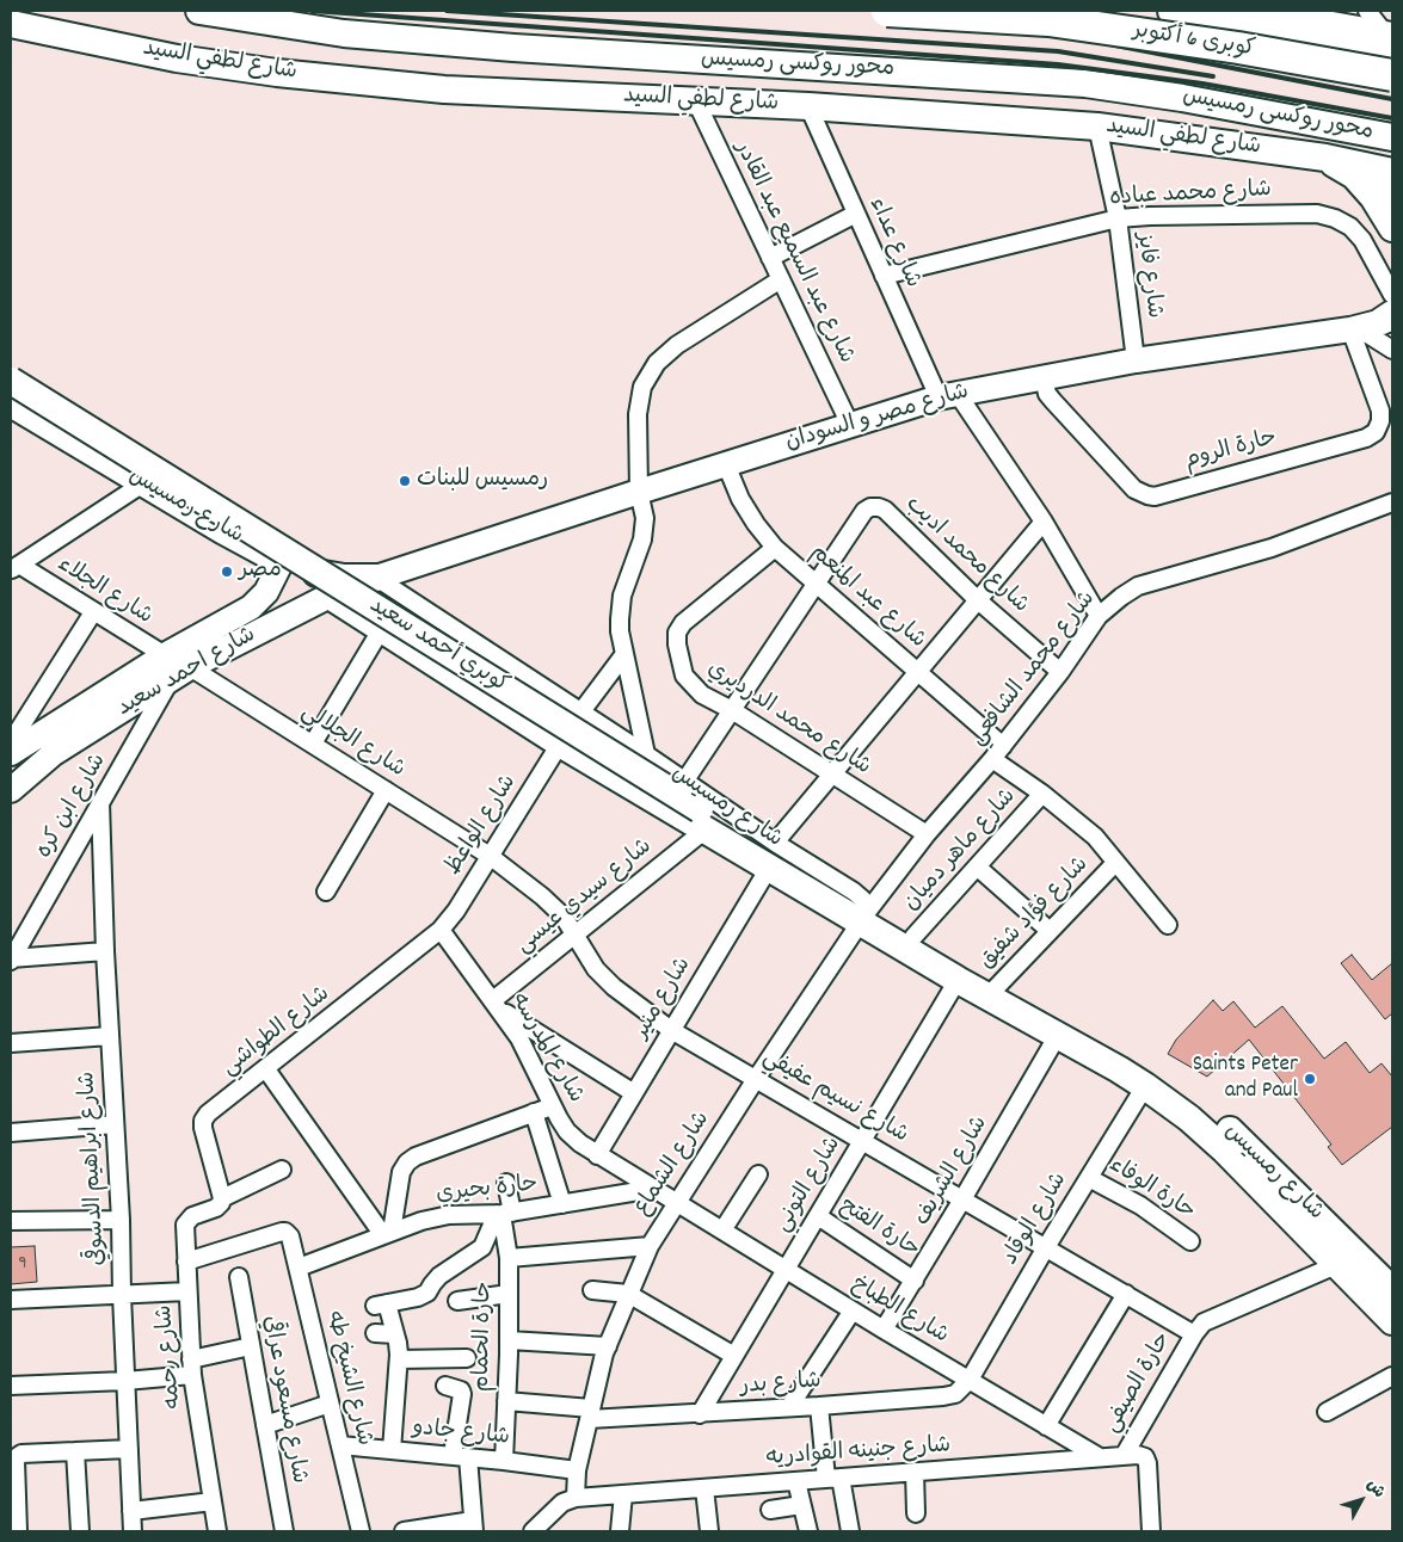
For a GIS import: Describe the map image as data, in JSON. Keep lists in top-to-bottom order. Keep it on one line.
{"streets":{"highway":["كوبرى 6 أكتوبر"],"main road":["شارع لطفي السيد","محور روكسى رمسيس","شارع مصر و السودان","شارع رمسيس","كوبري أحمد سعيد","شارع احمد سعيد"],"street":["شارع محمد عباده","شارع عداء","شارع عبد السميع عبد القادر","شارع فايز","حارة الروم","شارع محمد اديب","شارع الجلاء","شارع عبد المنعم","شارع محمد الشافعي","شارع محمد الدرديري","شارع الجلالي","شارع ابن كره","شارع الواعظ","شارع ماهر دميان","شارع سيدي عيسي","شارع فؤاد شفيق","شارع منير","شارع الطواشي","شارع المدرسه","شارع نسيم عفيفي","شارع الشماع","شارع ابراهيم الدسوقي","شارع الشريف","شارع التوني","حارة الوفاء","حارة بحيري","شارع الوقاد","حارة الفتح","شارع الطباخ","حارة الحمام","شارع رحمه","شارع الشيخ طه","حارة الصيفي","شارع بدر","شارع مسعود عراقي","شارع جادو","شارع جنينه القوادريه"]},"crossings":[["شارع لطفي السيد","شارع عداء"],["شارع لطفي السيد","شارع عبد السميع عبد القادر"],["شارع لطفي السيد","شارع فايز"],["شارع محمد عباده","شارع عداء"],["شارع محمد عباده","شارع فايز"],["شارع عداء","شارع مصر و السودان"],["شارع عداء","شارع محمد الشافعي"],["شارع عداء","شارع منير"],["شارع عبد السميع عبد القادر","شارع مصر و السودان"],["شارع فايز","شارع مصر و السودان"],["شارع مصر و السودان","حارة الروم"],["شارع مصر و السودان","شارع رمسيس"],["شارع مصر و السودان","شارع عبد المنعم"],["شارع مصر و السودان","شارع احمد سعيد"],["شارع رمسيس","كوبري أحمد سعيد"],["شارع رمسيس","شارع محمد الشافعي"],["شارع رمسيس","شارع احمد سعيد"],["شارع رمسيس","شارع الواعظ"],["شارع رمسيس","شارع ماهر دميان"],["شارع رمسيس","شارع سيدي عيسي"],["شارع رمسيس","شارع فؤاد شفيق"],["شارع رمسيس","شارع منير"],["شارع رمسيس","شارع الشماع"],["شارع رمسيس","شارع الشريف"],["شارع رمسيس","شارع التوني"],["شارع رمسيس","شارع الوقاد"],["شارع رمسيس","حارة الصيفي"],["شارع محمد اديب","شارع عبد المنعم"],["شارع محمد اديب","شارع محمد الشافعي"],["شارع محمد اديب","شارع منير"],["شارع الجلاء","شارع احمد سعيد"],["شارع الجلاء","شارع الجلالي"],["شارع الجلاء","شارع ابن كره"],["شارع عبد المنعم","شارع محمد الشافعي"],["شارع عبد المنعم","شارع محمد الدرديري"],["شارع عبد المنعم","شارع منير"],["كوبري أحمد سعيد","شارع محمد الشافعي"],["كوبري أحمد سعيد","شارع سيدي عيسي"],["كوبري أحمد سعيد","شارع الشماع"],["شارع محمد الشافعي","شارع محمد الدرديري"],["شارع محمد الشافعي","شارع الشماع"],["شارع احمد سعيد","شارع الجلالي"],["شارع احمد سعيد","شارع ابن كره"],["شارع محمد الدرديري","شارع منير"],["شارع الجلالي","شارع ابن كره"],["شارع الجلالي","شارع الواعظ"],["شارع الجلالي","شارع نسيم عفيفي"],["شارع ابن كره","شارع ابراهيم الدسوقي"],["شارع الواعظ","شارع الطواشي"],["شارع الواعظ","شارع المدرسه"],["شارع الواعظ","شارع نسيم عفيفي"],["شارع سيدي عيسي","شارع المدرسه"],["شارع سيدي عيسي","شارع نسيم عفيفي"],["شارع منير","شارع المدرسه"],["شارع منير","شارع نسيم عفيفي"],["شارع الطواشي","شارع المدرسه"],["شارع الطواشي","شارع رحمه"],["شارع المدرسه","حارة بحيري"],["شارع المدرسه","شارع الطباخ"],["شارع نسيم عفيفي","شارع الشماع"],["شارع نسيم عفيفي","شارع الشريف"],["شارع نسيم عفيفي","شارع التوني"],["شارع نسيم عفيفي","شارع الوقاد"],["شارع نسيم عفيفي","حارة الصيفي"],["شارع الشماع","شارع الطباخ"],["شارع الشماع","شارع بدر"],["شارع الشماع","شارع جادو"],["شارع الشماع","شارع جنينه القوادريه"],["شارع الشريف","حارة الفتح"],["شارع الشريف","شارع الطباخ"],["شارع التوني","حارة الفتح"],["شارع التوني","شارع الطباخ"],["شارع التوني","شارع بدر"],["حارة الوفاء","شارع الوقاد"],["حارة بحيري","شارع الطباخ"],["حارة بحيري","حارة الحمام"],["حارة بحيري","شارع الشيخ طه"],["شارع الوقاد","شارع الطباخ"],["شارع الوقاد","شارع بدر"],["شارع الطباخ","شارع بدر"],["شارع الطباخ","شارع جنينه القوادريه"],["حارة الحمام","شارع بدر"],["حارة الحمام","شارع جادو"],["شارع رحمه","شارع الشيخ طه"],["شارع الشيخ طه","شارع جادو"],["حارة الصيفي","شارع جنينه القوادريه"]],"places":["رمسيس للبنات","مصر","Saints Peter and Paul"],"house_numbers":["9"],"north":"top right"}
